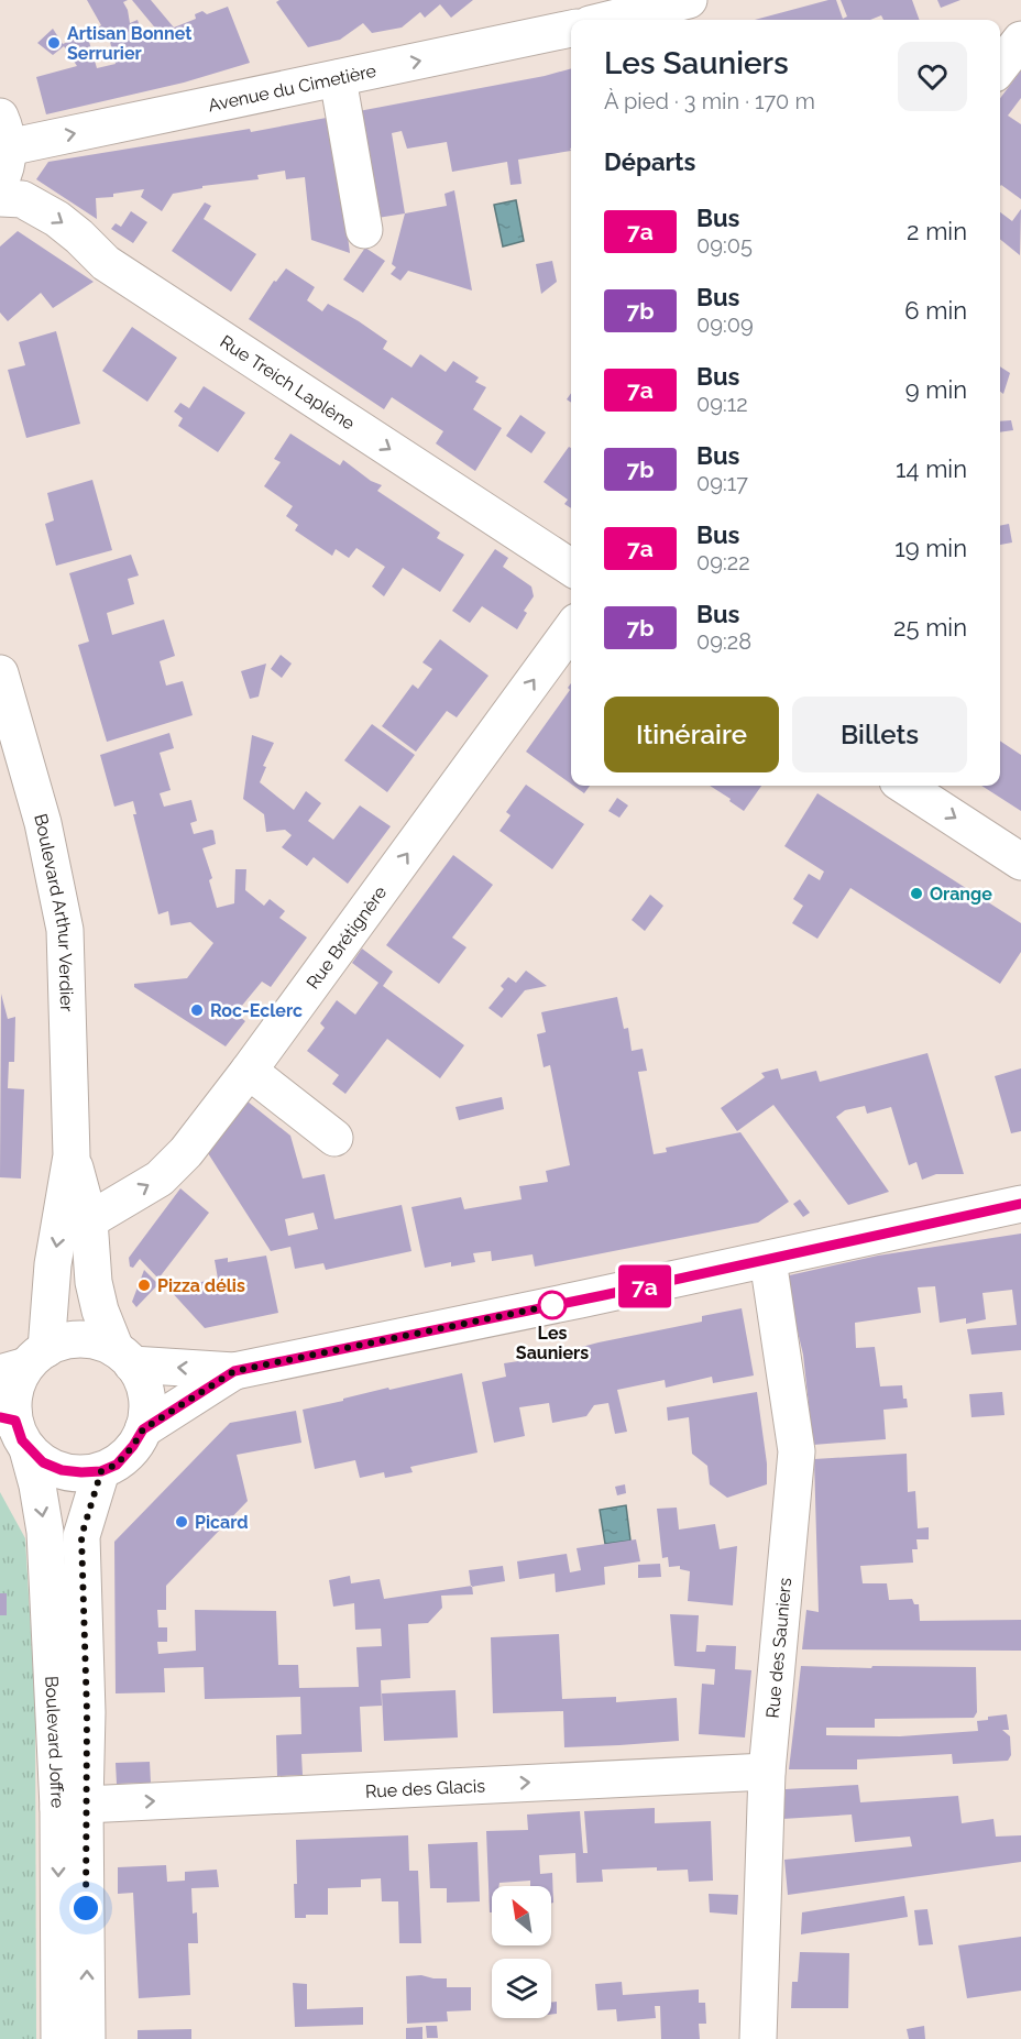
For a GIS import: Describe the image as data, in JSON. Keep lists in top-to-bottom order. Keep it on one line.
{"streets":{"street":["Avenue du Cimetière","Rue Treich Laplène","Boulevard Arthur Verdier","Rue Brétignère","Rue des Sauniers","Boulevard Joffre","Rue des Glacis"]},"crossings":[["Boulevard Arthur Verdier","Rue Brétignère"],["Boulevard Arthur Verdier","Boulevard Joffre"],["Rue des Sauniers","Rue des Glacis"],["Boulevard Joffre","Rue des Glacis"]],"one_way":["Avenue du Cimetière","Rue Treich Laplène","Rue Brétignère","Rue des Glacis"],"places":["Artisan Bonnet Serrurier","Orange","Roc-Eclerc","Pizza délis","Les Sauniers","Picard"],"lines":["bus line 7a"],"north":"top left","page":{"on_map":"7a","heading":[["Les Sauniers","À pied · 3 min · 170 m"],"Départs"],"list":[{"mark":"7a","name":"Bus","note":"09:05","value":"2 min"},{"mark":"7b","name":"Bus","note":"09:09","value":"6 min"},{"mark":"7a","name":"Bus","note":"09:12","value":"9 min"},{"mark":"7b","name":"Bus","note":"09:17","value":"14 min"},{"mark":"7a","name":"Bus","note":"09:22","value":"19 min"},{"mark":"7b","name":"Bus","note":"09:28","value":"25 min"}],"buttons":["Itinéraire","Billets"]}}
